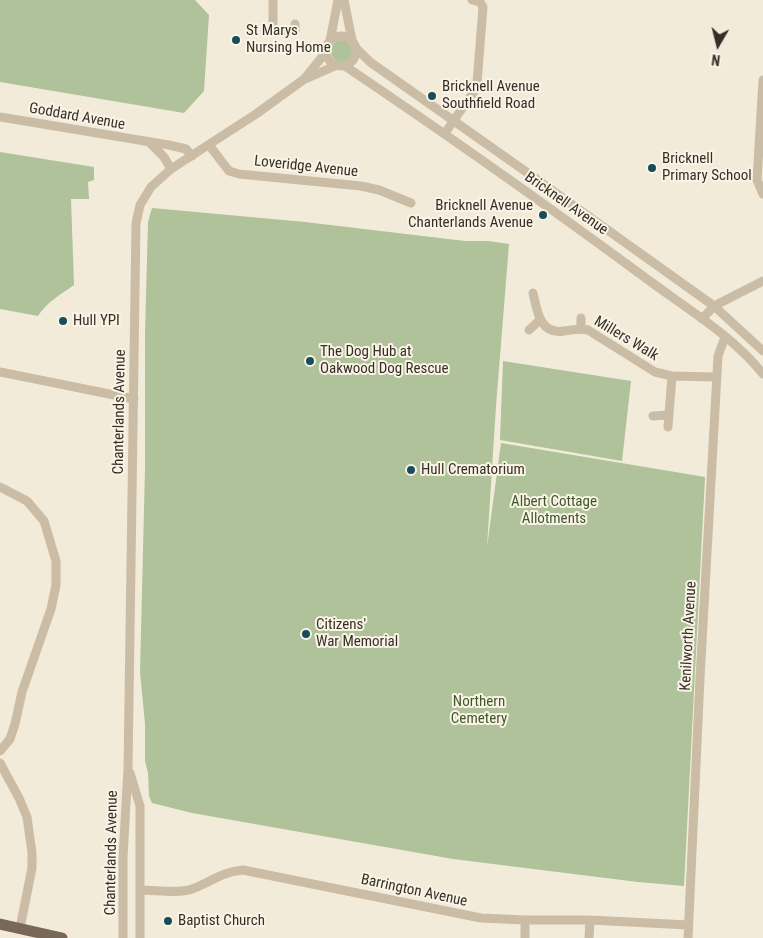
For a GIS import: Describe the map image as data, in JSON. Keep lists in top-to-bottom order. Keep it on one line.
{"streets":{"street":["Goddard Avenue","Loveridge Avenue","Bricknell Avenue","Millers Walk","Chanterlands Avenue","Kenilworth Avenue","Barrington Avenue"]},"crossings":[["Goddard Avenue","Chanterlands Avenue"],["Loveridge Avenue","Chanterlands Avenue"],["Bricknell Avenue","Chanterlands Avenue"],["Bricknell Avenue","Kenilworth Avenue"],["Millers Walk","Kenilworth Avenue"],["Chanterlands Avenue","Barrington Avenue"],["Kenilworth Avenue","Barrington Avenue"]],"parks":["Albert Cottage Allotments","Northern Cemetery"],"places":["St Marys Nursing Home","Bricknell Avenue Southfield Road","Bricknell Primary School","Bricknell Avenue Chanterlands Avenue","Hull YPI","The Dog Hub at Oakwood Dog Rescue","Hull Crematorium","Citizens' War Memorial","Baptist Church"],"north":"bottom"}
